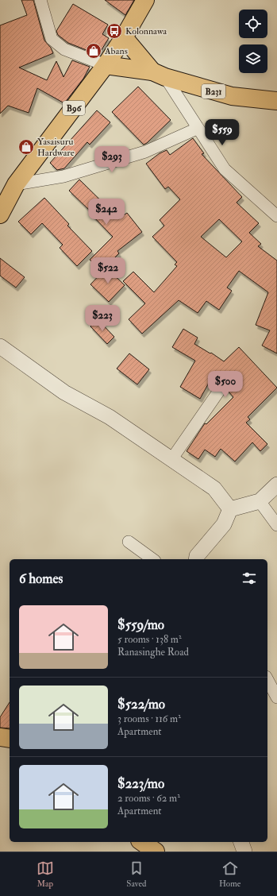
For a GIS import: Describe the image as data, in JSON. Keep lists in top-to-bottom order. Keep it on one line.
{"streets":{"main road":["B231","B96"]},"crossings":[["B231","B96"]],"places":{"bus stop":["Kolonnawa"],"shop":["Abans","Yasaisuru Hardware"]},"page":{"price":["$559","$293","$242","$522","$223","$500"],"heading":"6 homes","list":[{"name":"$559/mo","note":"5 rooms · 138 m² · Ranasinghe Road"},{"name":"$522/mo","note":"3 rooms · 116 m² · Apartment"},{"name":"$223/mo","note":"2 rooms · 62 m² · Apartment"}],"tabs":["Map","Saved","Home"]}}
